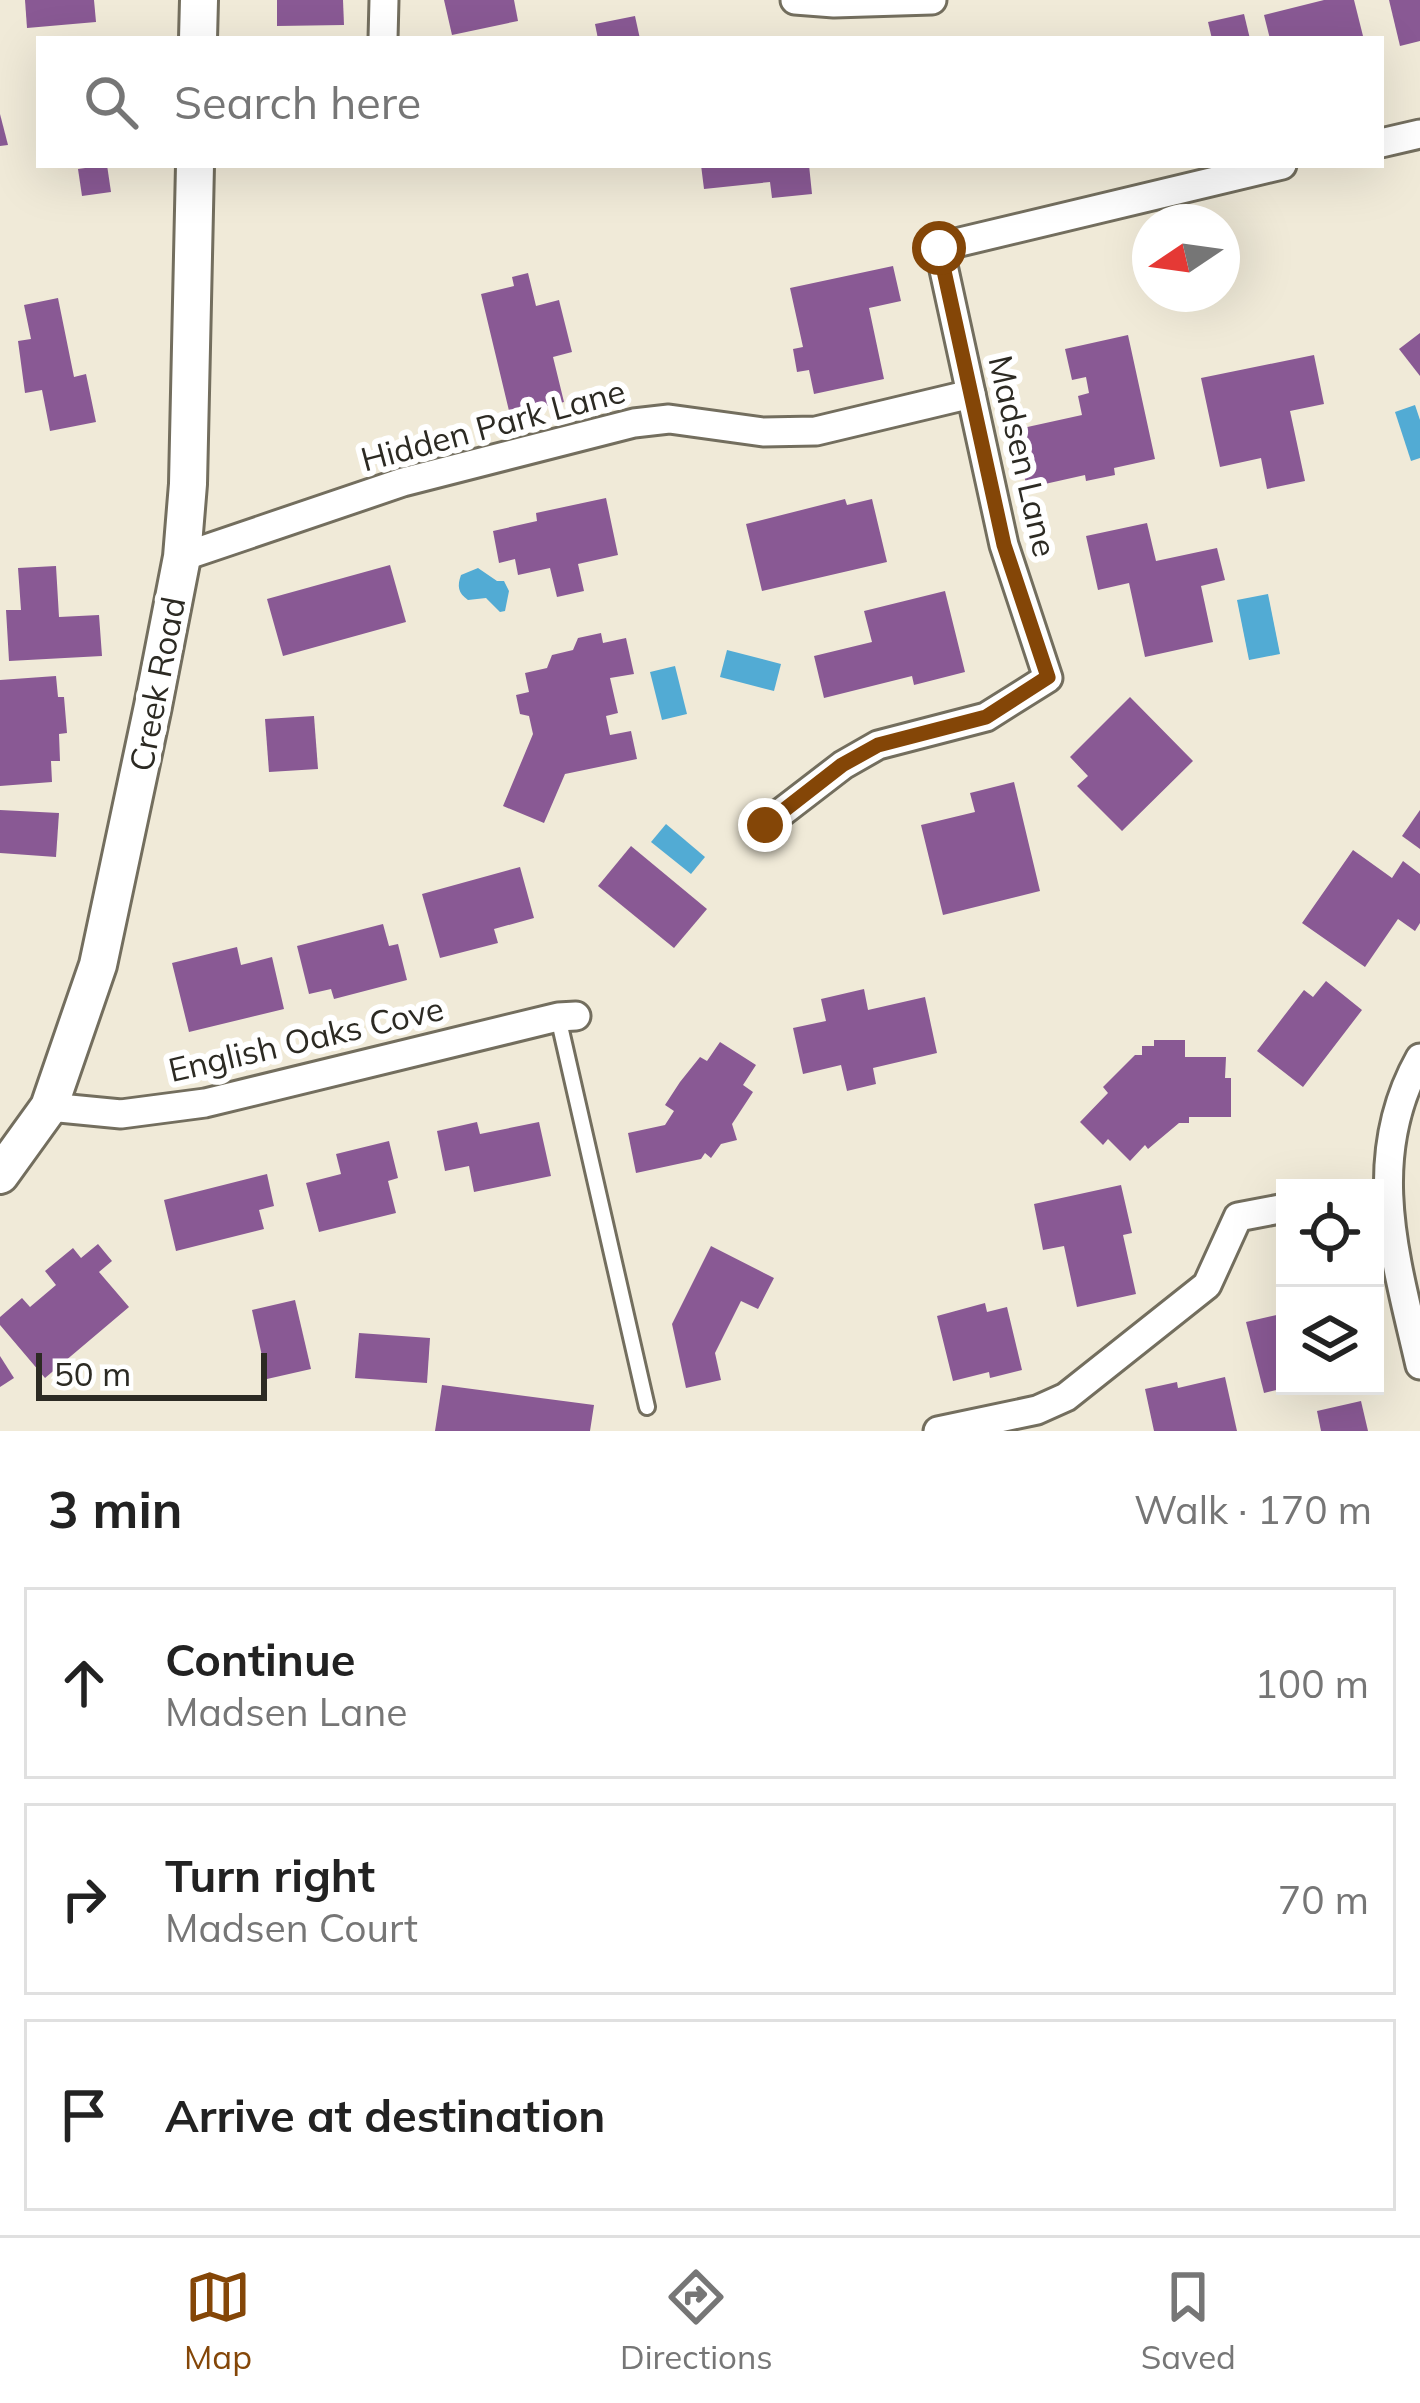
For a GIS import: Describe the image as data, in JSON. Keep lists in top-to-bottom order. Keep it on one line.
{"streets":{"street":["Hidden Park Lane","Madsen Lane","Creek Road","English Oaks Cove"]},"crossings":[["Hidden Park Lane","Madsen Lane"],["Hidden Park Lane","Creek Road"],["Creek Road","English Oaks Cove"]],"scale_bar":"50 m","north":"left","page":{"search":"Search here","scale":"50 m","heading":["3 min","Walk · 170 m"],"list":[["Continue","Madsen Lane","100 m"],["Turn right","Madsen Court","70 m"],"Arrive at destination"],"nav":["Map","Directions","Saved"]}}
